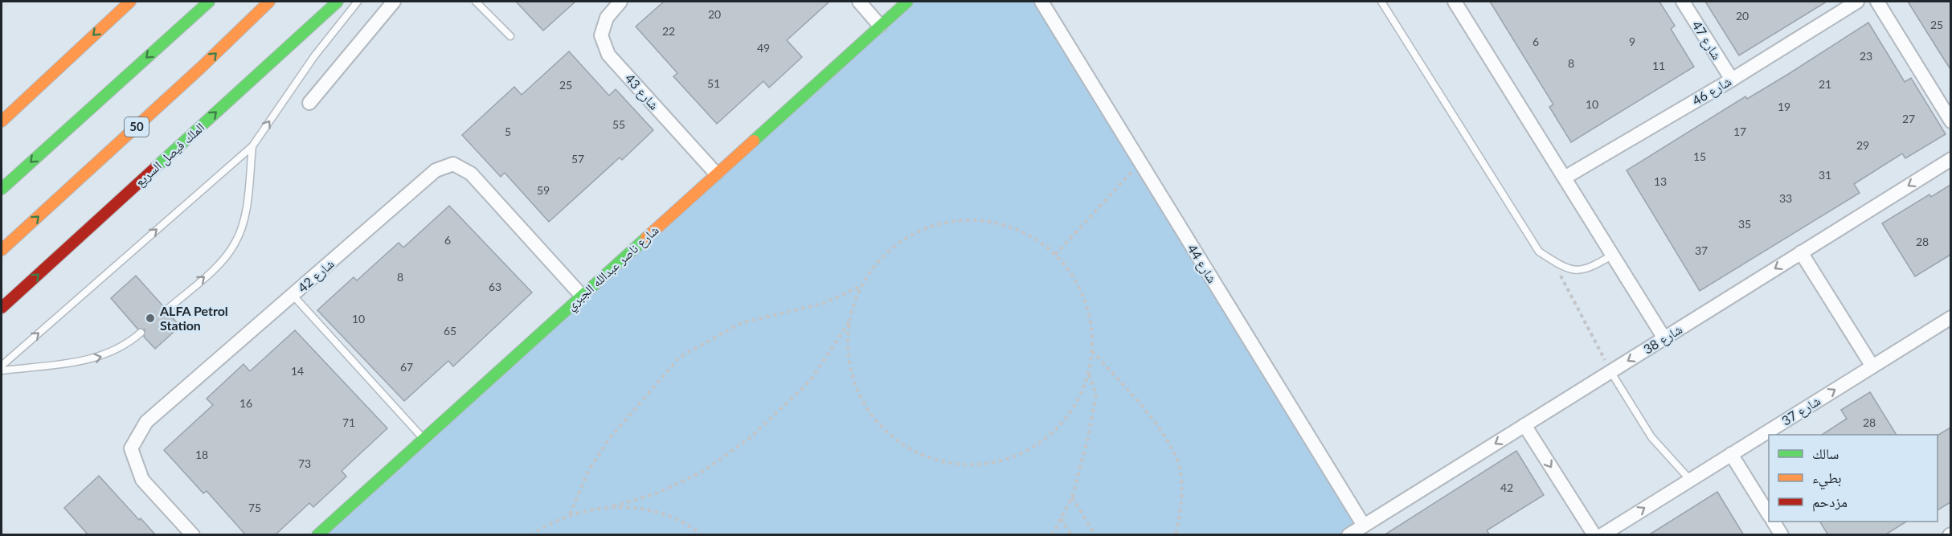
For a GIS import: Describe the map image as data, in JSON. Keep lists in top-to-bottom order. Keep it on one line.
{"streets":{"main road":["50","الملك فيصل السريع","شارع ناصر عبدالله الجبري"],"street":["شارع 47","شارع 46","شارع 43","شارع 44","شارع 42","شارع 38","شارع 37"]},"crossings":[["شارع 47","شارع 46"],["شارع 43","شارع ناصر عبدالله الجبري"],["شارع 44","شارع 38"],["شارع ناصر عبدالله الجبري","شارع 42"]],"one_way":["شارع 38","شارع 37"],"places":["ALFA Petrol Station"],"house_numbers":["20","20","25","22","6","9","49","23","8","11","51","21","25","10","19","27","55","5","17","29","15","57","31","13","59","33","35","6","28","37","8","63","10","65","67","14","16","71","28","18","73","42","75"],"legend":["سالك","بطيء","مزدحم"]}
